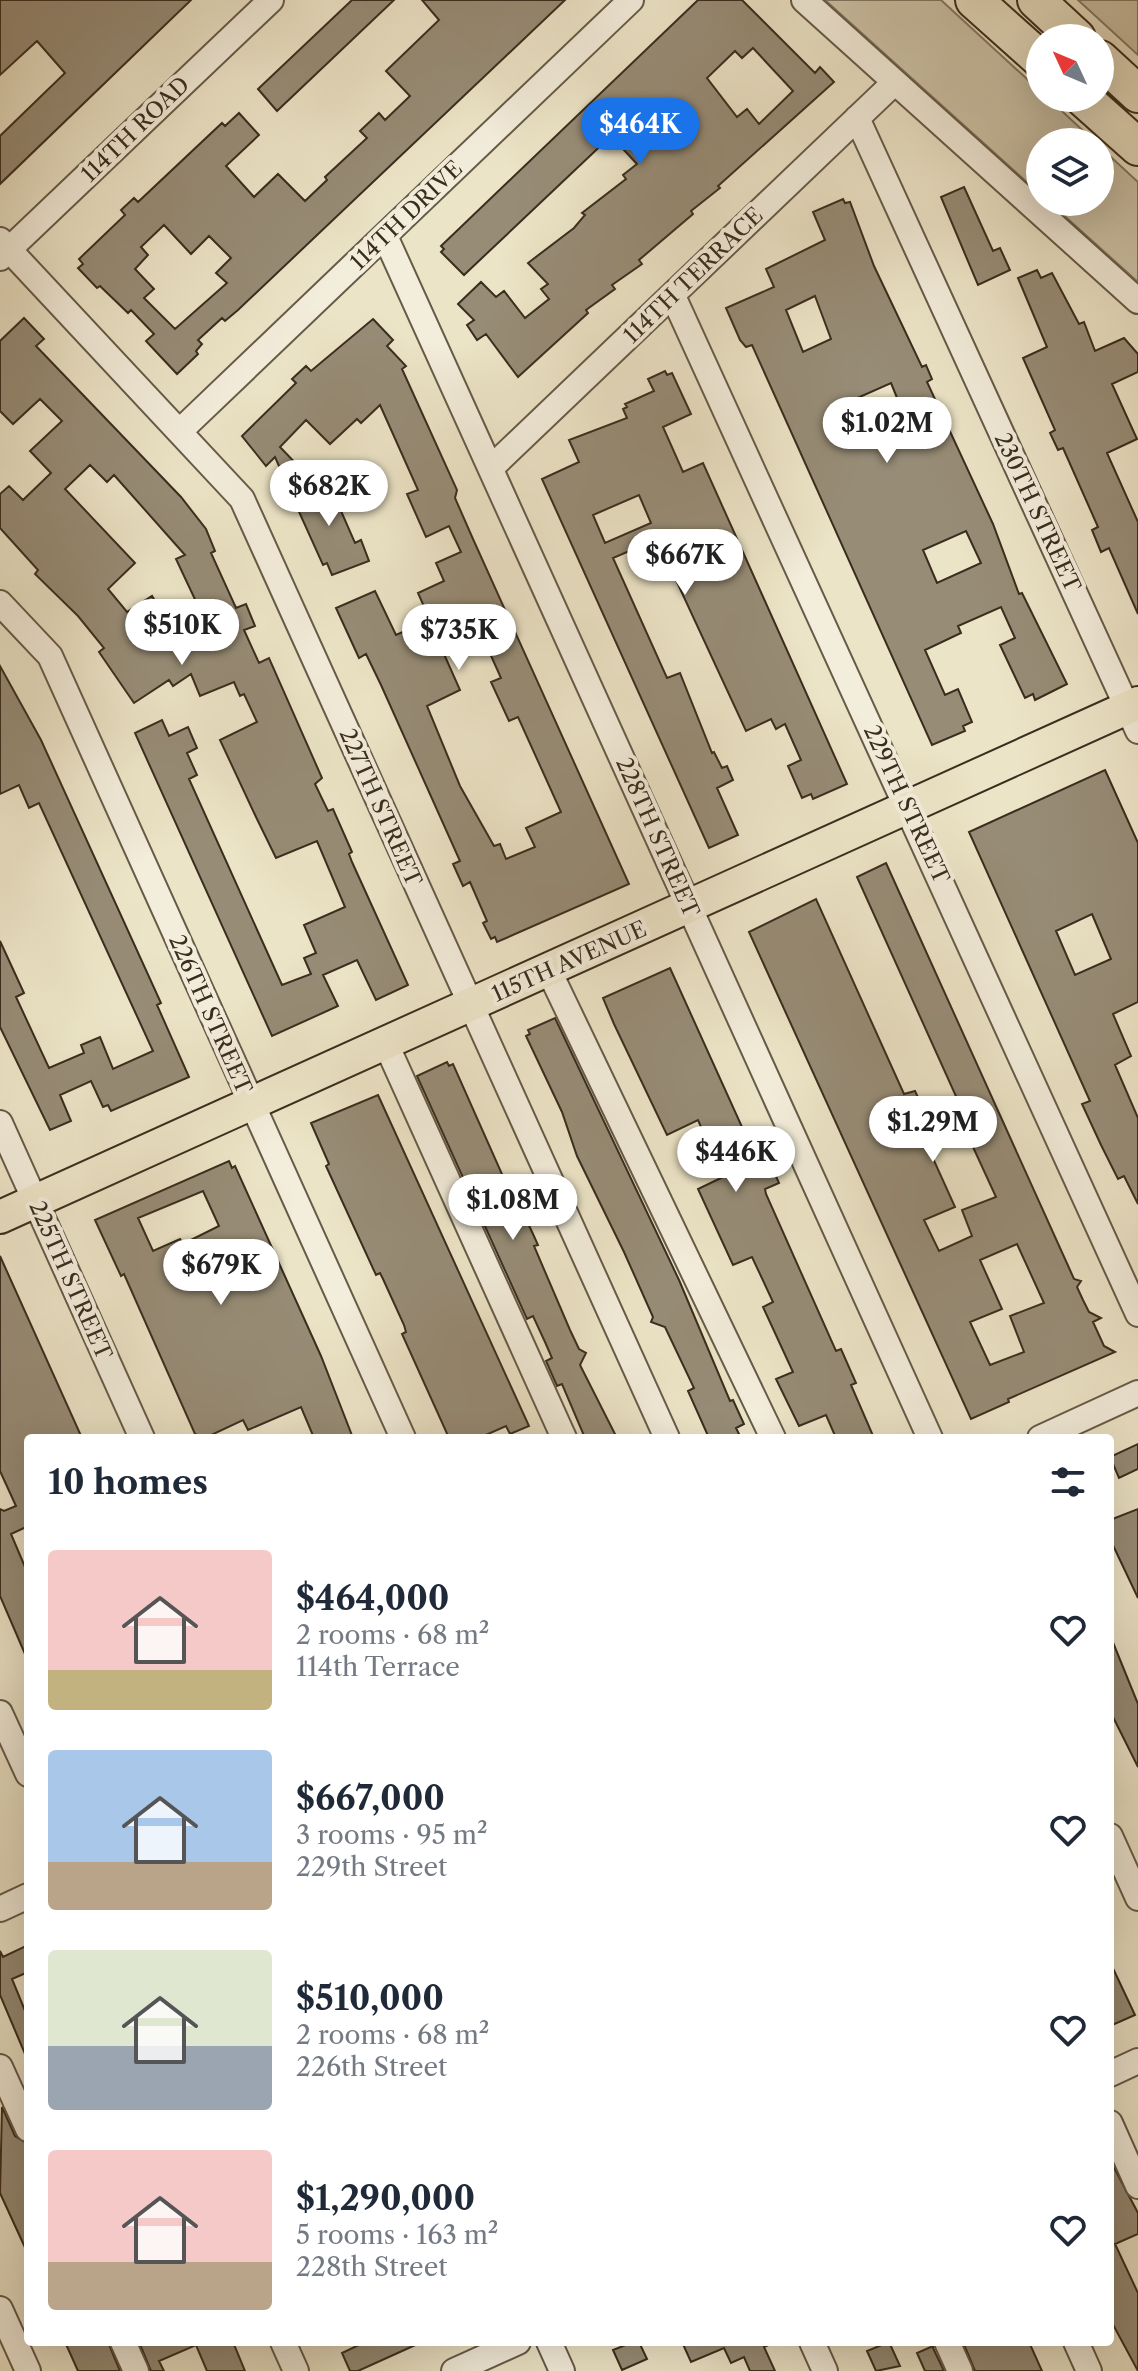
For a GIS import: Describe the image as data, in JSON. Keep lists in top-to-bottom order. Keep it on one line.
{"streets":{"main road":["115TH AVENUE"],"street":["114TH ROAD","114TH DRIVE","114TH TERRACE","230TH STREET","229TH STREET","227TH STREET","228TH STREET","226TH STREET","225TH STREET"]},"crossings":[["114TH ROAD","227TH STREET"],["114TH DRIVE","227TH STREET"],["114TH DRIVE","228TH STREET"],["114TH TERRACE","230TH STREET"],["114TH TERRACE","229TH STREET"],["114TH TERRACE","228TH STREET"],["230TH STREET","115TH AVENUE"],["229TH STREET","115TH AVENUE"],["227TH STREET","115TH AVENUE"],["228TH STREET","115TH AVENUE"],["115TH AVENUE","226TH STREET"],["115TH AVENUE","225TH STREET"]],"north":"top left","page":{"price":["$464K","$1.02M","$682K","$667K","$510K","$735K","$1.29M","$446K","$1.08M","$679K"],"heading":"10 homes","list":[{"name":"$464,000","note":"2 rooms · 68 m² · 114th Terrace"},{"name":"$667,000","note":"3 rooms · 95 m² · 229th Street"},{"name":"$510,000","note":"2 rooms · 68 m² · 226th Street"},{"name":"$1,290,000","note":"5 rooms · 163 m² · 228th Street"}]}}
